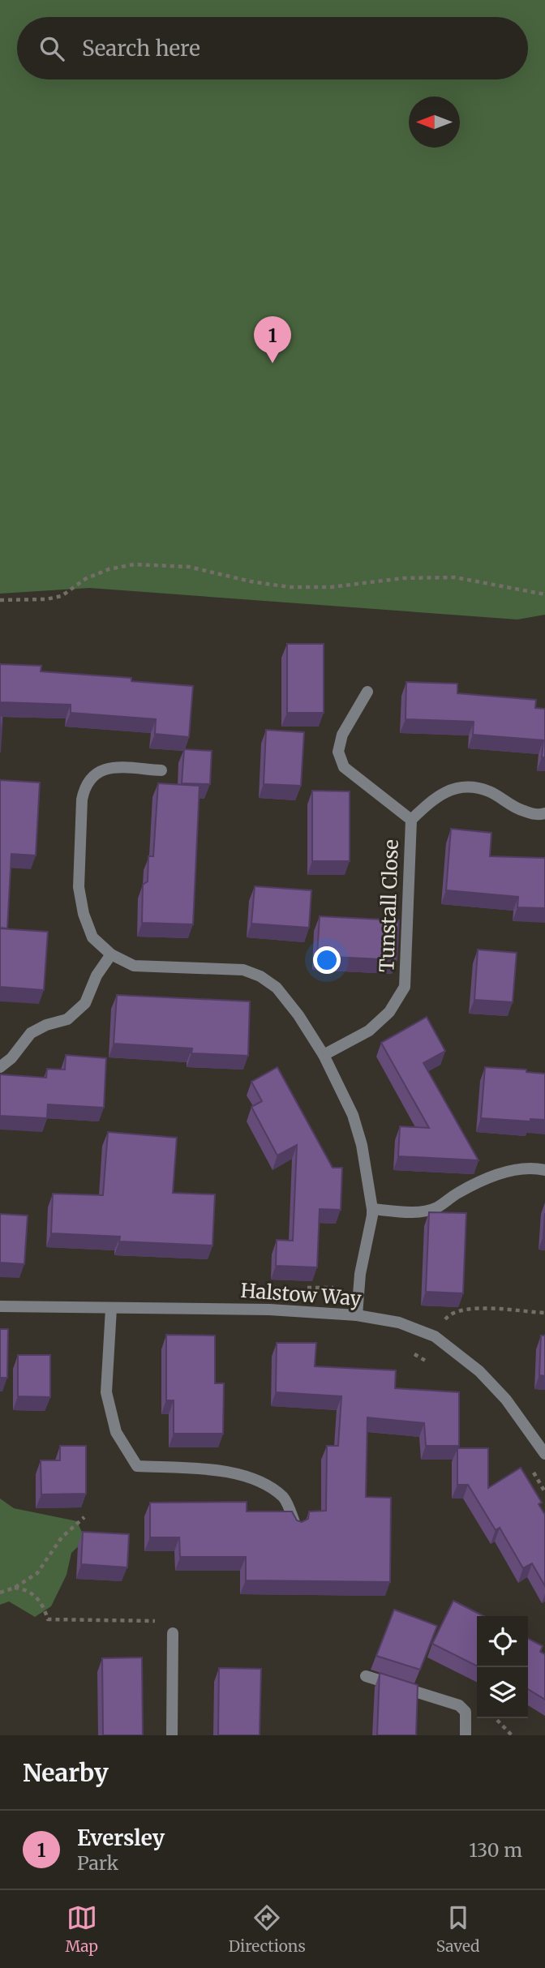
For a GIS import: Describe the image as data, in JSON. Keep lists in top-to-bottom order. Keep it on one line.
{"streets":{"street":["Tunstall Close","Halstow Way"]},"north":"left","page":{"search":"Search here","pins":"1","heading":"Nearby","list":[{"mark":"1","name":"Eversley","note":"Park","value":"130 m"}],"nav":["Map","Directions","Saved"]}}
